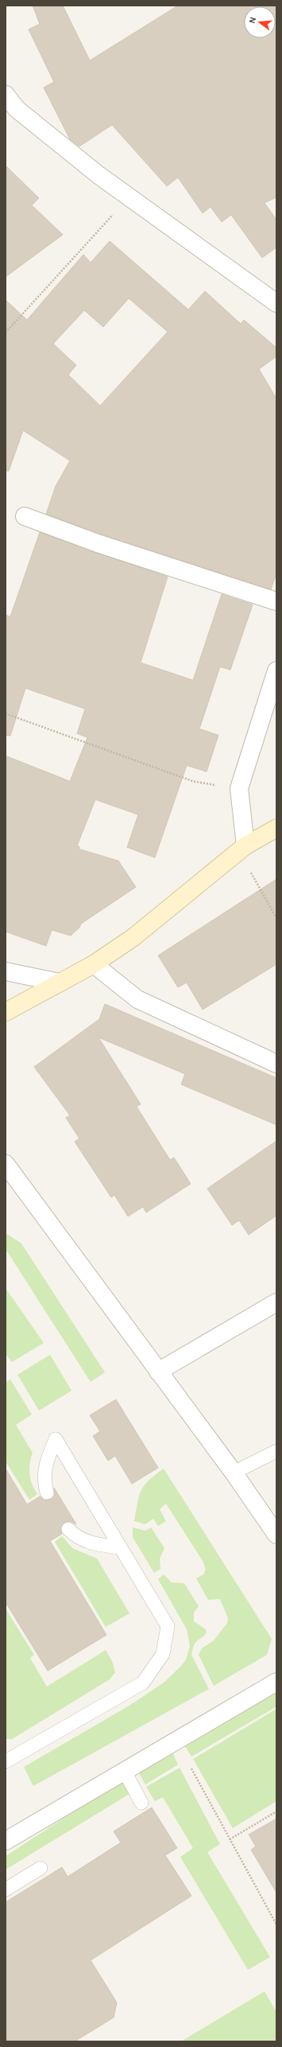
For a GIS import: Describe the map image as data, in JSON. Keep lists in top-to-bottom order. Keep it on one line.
{"north":"left"}
